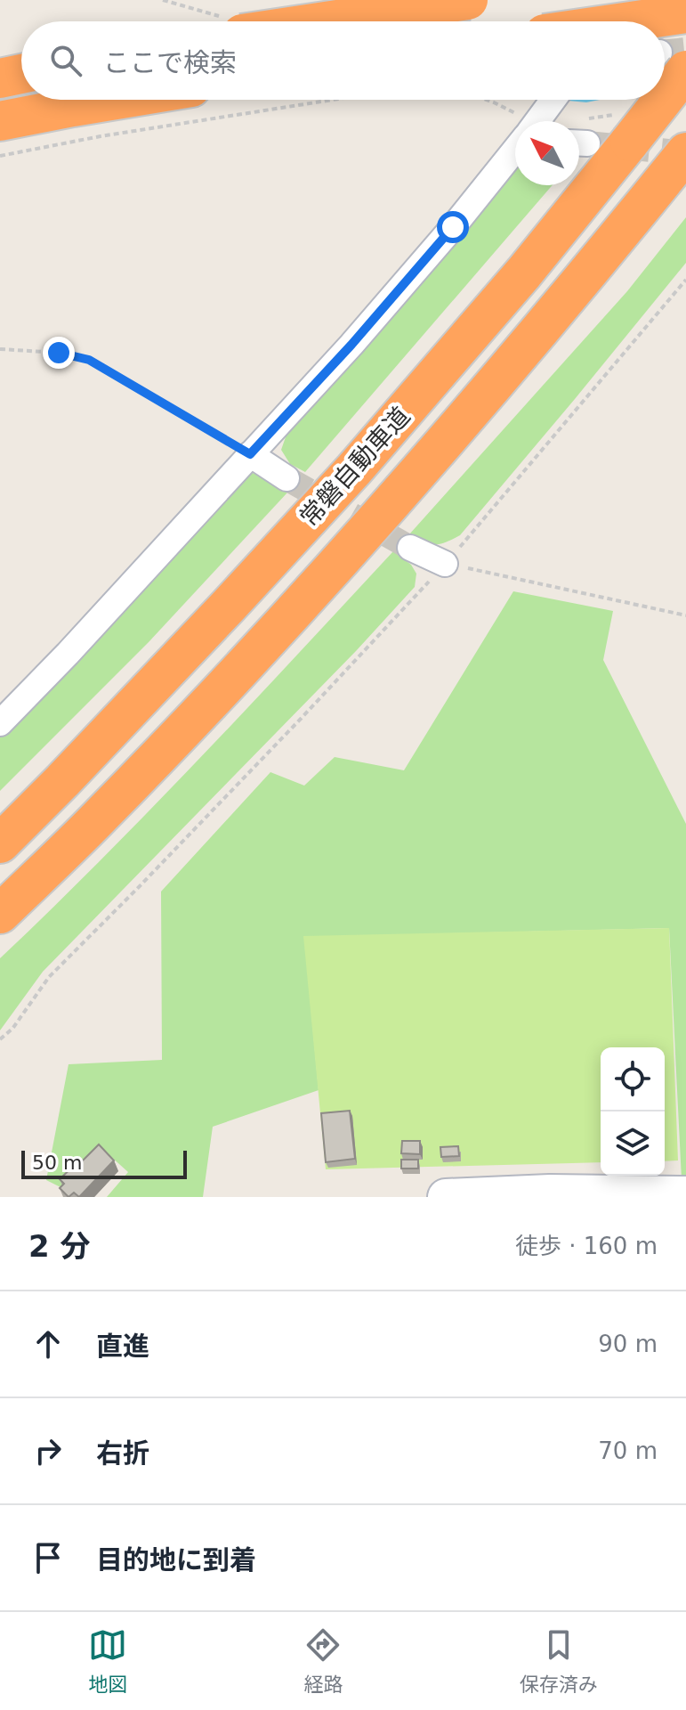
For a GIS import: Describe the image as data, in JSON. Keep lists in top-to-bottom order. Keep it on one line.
{"streets":{"highway":["常磐自動車道"]},"scale_bar":"50 m","north":"top left","page":{"search":"ここで検索","scale":"50 m","heading":["2 分","徒歩 · 160 m"],"list":[["直進","90 m"],["右折","70 m"],"目的地に到着"],"nav":["地図","経路","保存済み"]}}
